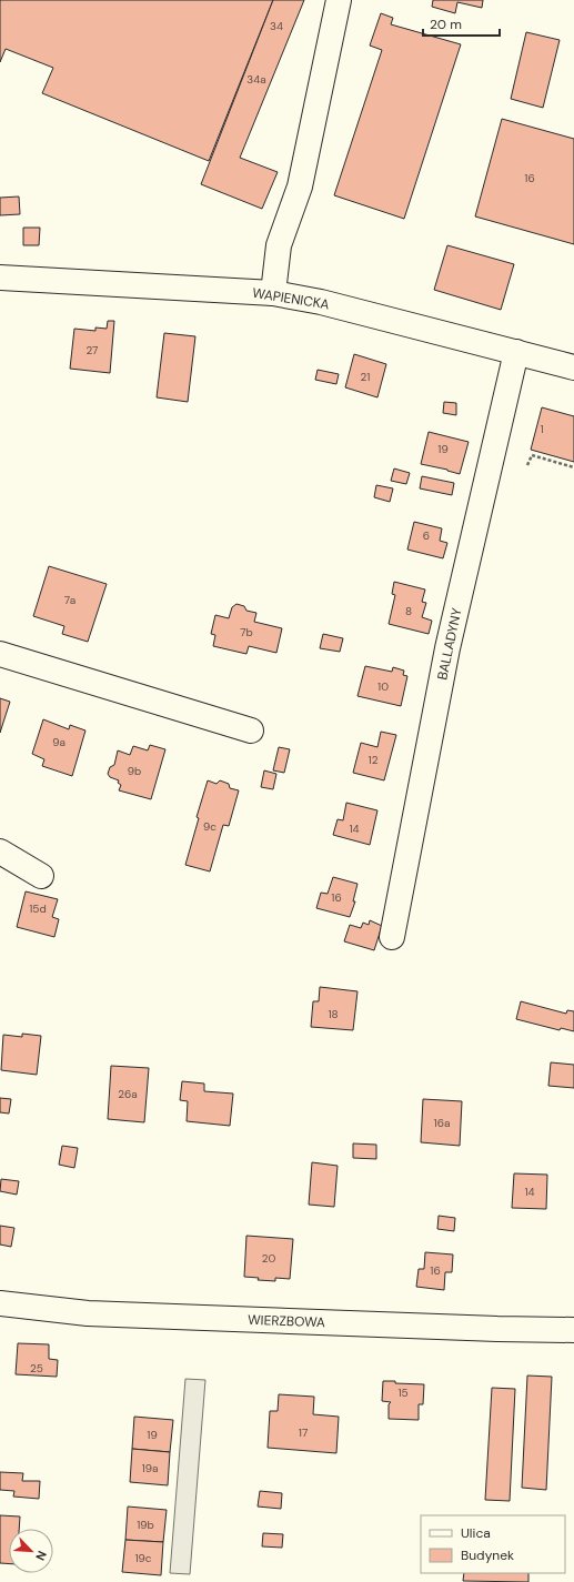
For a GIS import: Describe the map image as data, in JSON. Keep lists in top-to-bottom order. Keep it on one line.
{"streets":{"street":["WAPIENICKA","BALLADYNY","WIERZBOWA"]},"crossings":[["WAPIENICKA","BALLADYNY"]],"house_numbers":["34","34a","16","27","21","1","19","6","7a","8","7b","10","9a","12","9b","9c","14","16","15d","18","26a","16a","14","20","16","25","15","17","19","19a","19b","19c"],"legend":["Ulica","Budynek"],"scale_bar":"20 m","north":"bottom right"}
